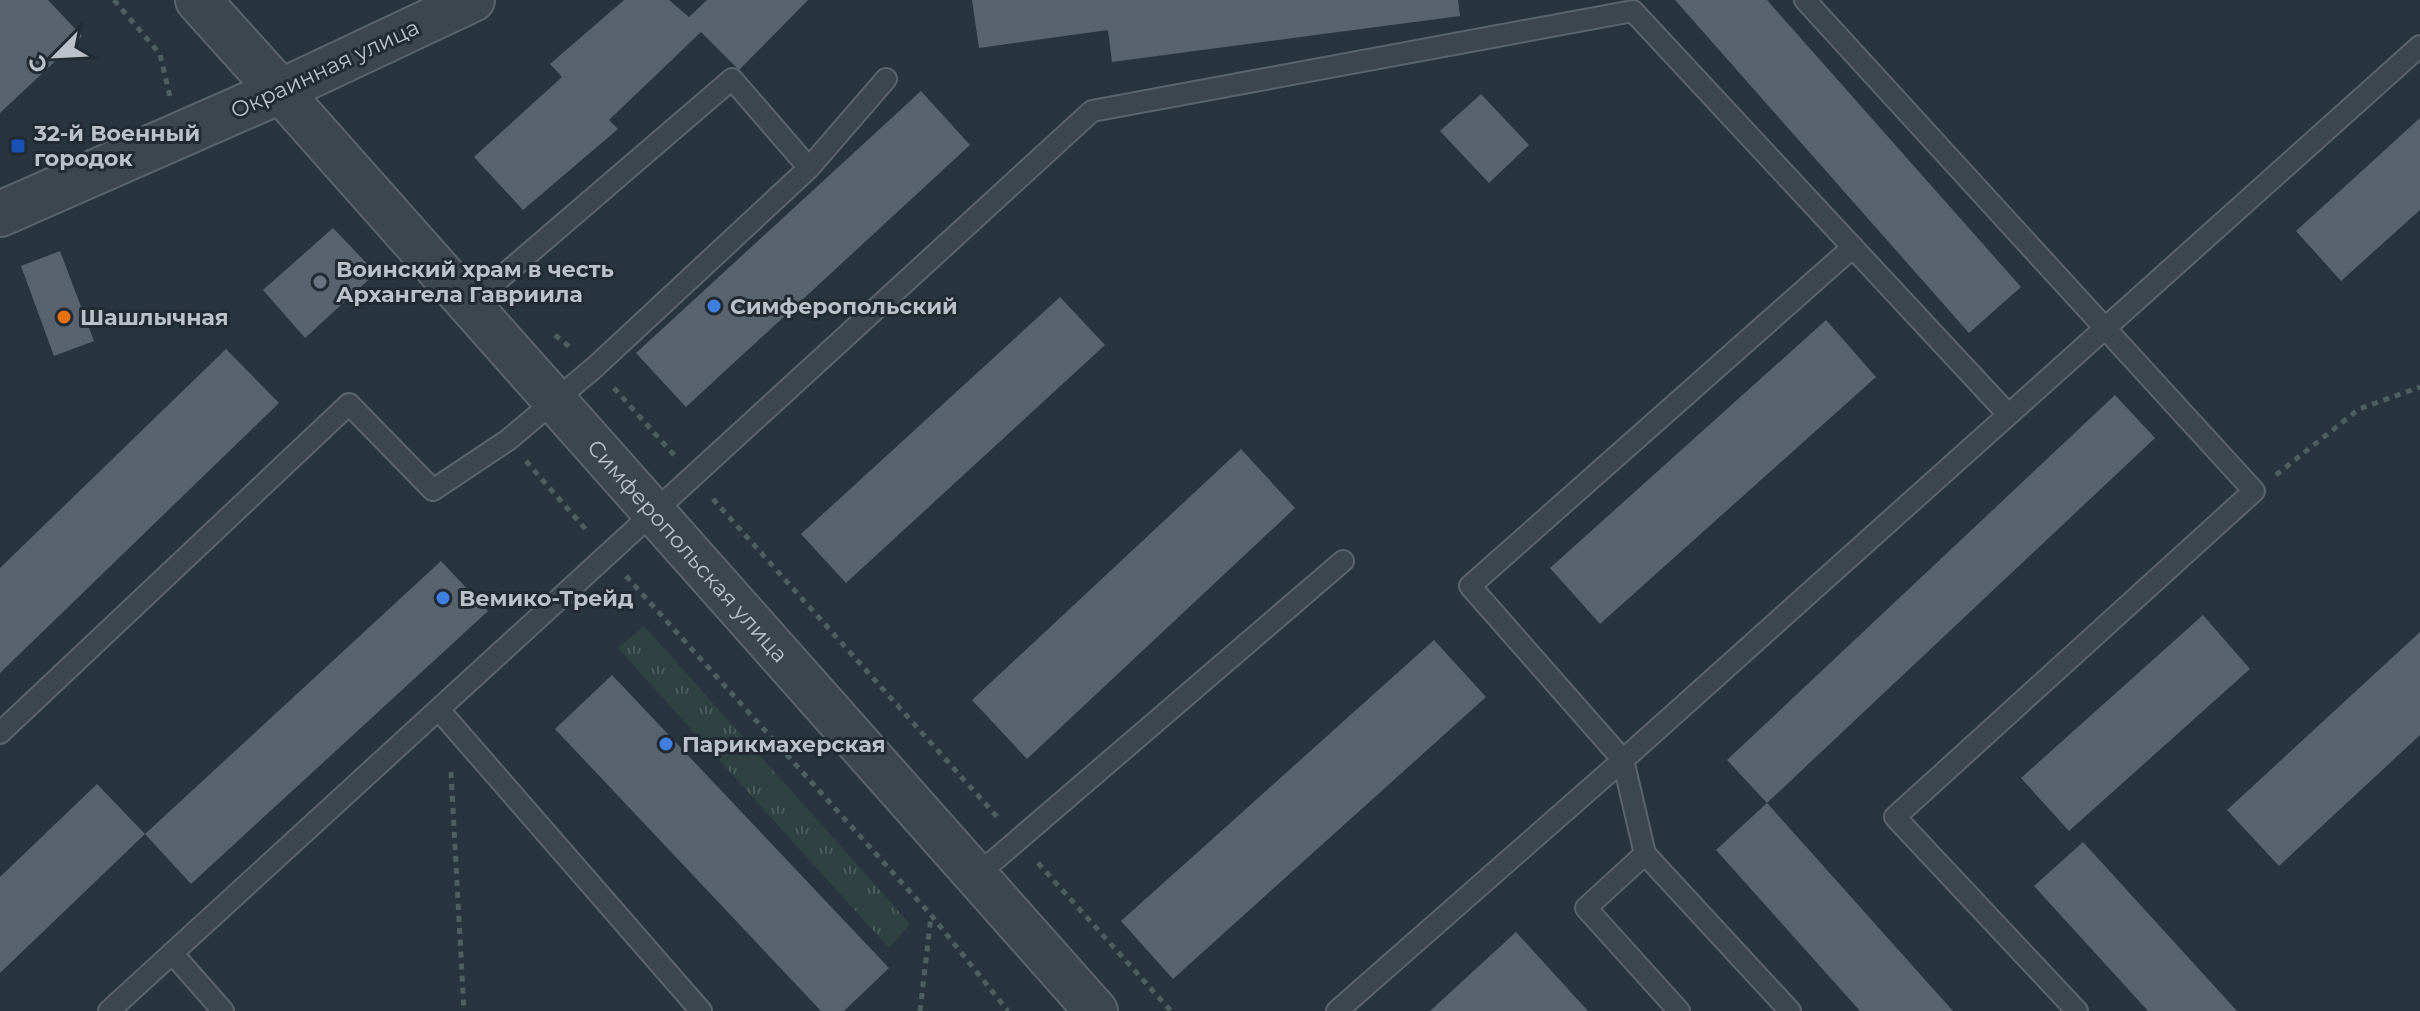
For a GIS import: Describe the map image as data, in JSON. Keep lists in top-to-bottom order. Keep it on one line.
{"streets":{"street":["Окраинная улица","Симферопольская улица"]},"crossings":[["Окраинная улица","Симферопольская улица"]],"places":{"transit":["32-й Военный городок"],"other":["Воинский храм в честь Архангела Гавриила","Симферопольский","Шашлычная","Вемико-Трейд","Парикмахерская"]},"north":"bottom left"}
